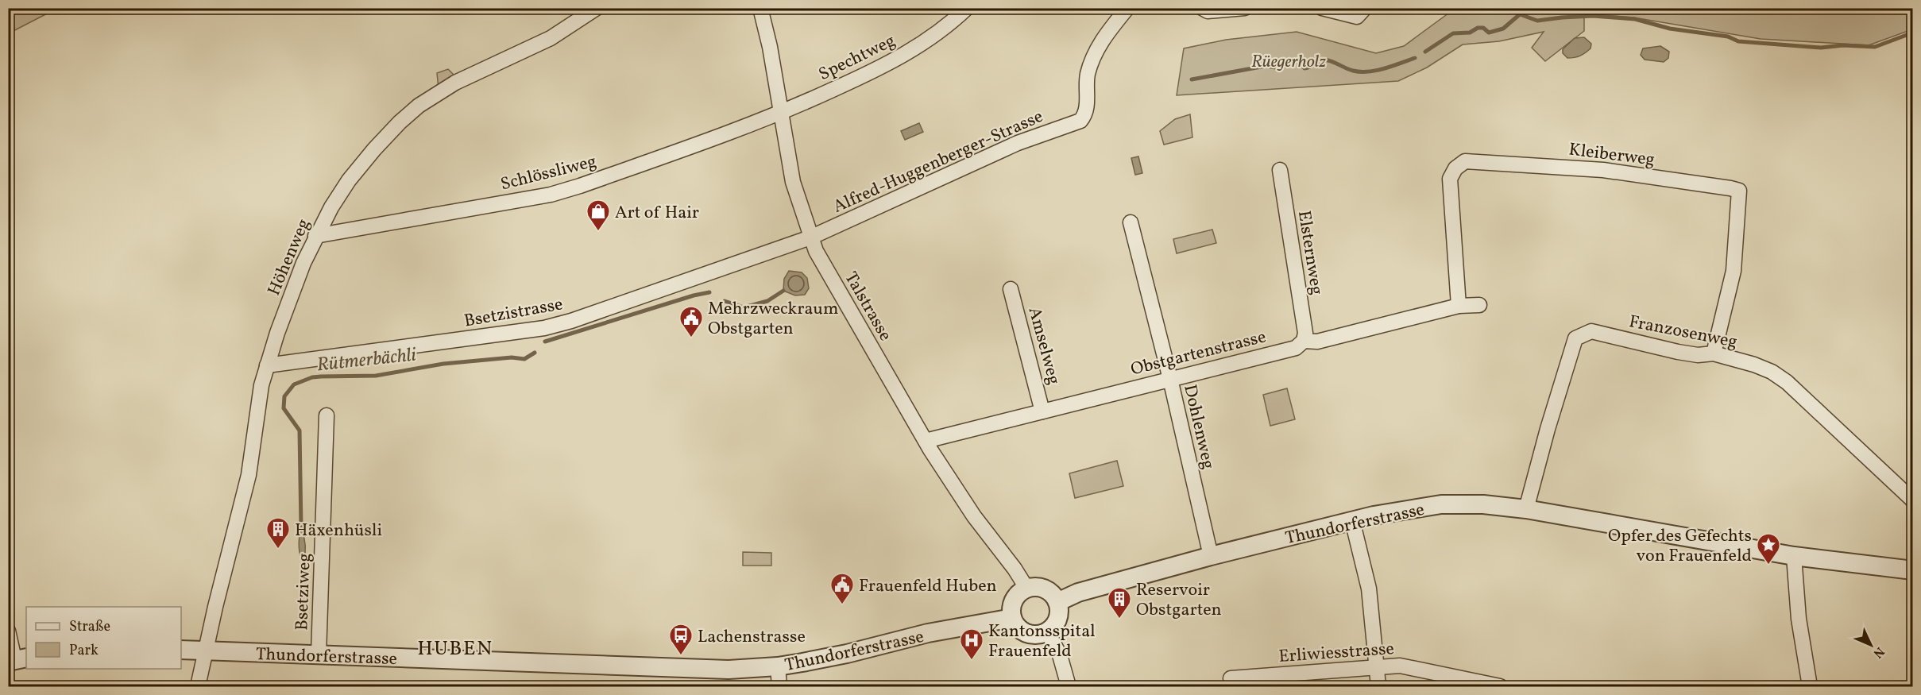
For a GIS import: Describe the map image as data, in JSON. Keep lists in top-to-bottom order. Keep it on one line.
{"streets":{"street":["Spechtweg","Kleiberweg","Alfred-Huggenberger-Strasse","Schlössliweg","Elsternweg","Höhenweg","Talstrasse","Bsetzistrasse","Franzosenweg","Amselweg","Obstgartenstrasse","Dohlenweg","Thundorferstrasse","Bsetziweg","Erliwiesstrasse"]},"crossings":[["Spechtweg","Schlössliweg"],["Spechtweg","Talstrasse"],["Kleiberweg","Franzosenweg"],["Kleiberweg","Obstgartenstrasse"],["Alfred-Huggenberger-Strasse","Talstrasse"],["Alfred-Huggenberger-Strasse","Bsetzistrasse"],["Schlössliweg","Höhenweg"],["Schlössliweg","Talstrasse"],["Elsternweg","Obstgartenstrasse"],["Höhenweg","Bsetzistrasse"],["Höhenweg","Thundorferstrasse"],["Talstrasse","Bsetzistrasse"],["Talstrasse","Obstgartenstrasse"],["Talstrasse","Thundorferstrasse"],["Franzosenweg","Thundorferstrasse"],["Amselweg","Obstgartenstrasse"],["Obstgartenstrasse","Dohlenweg"],["Dohlenweg","Thundorferstrasse"],["Thundorferstrasse","Bsetziweg"]],"districts":["HUBEN"],"water":["Rütmerbächli"],"parks":["Rüegerholz"],"places":{"shop":["Art of Hair"],"public building":["Mehrzweckraum Obstgarten","Frauenfeld Huben"],"building":["Häxenhüsli","Reservoir Obstgarten"],"place":["Opfer des Gefechts von Frauenfeld"],"bus stop":["Lachenstrasse"],"hospital":["Kantonsspital Frauenfeld"]},"legend":["Straße","Park"],"north":"bottom right"}
